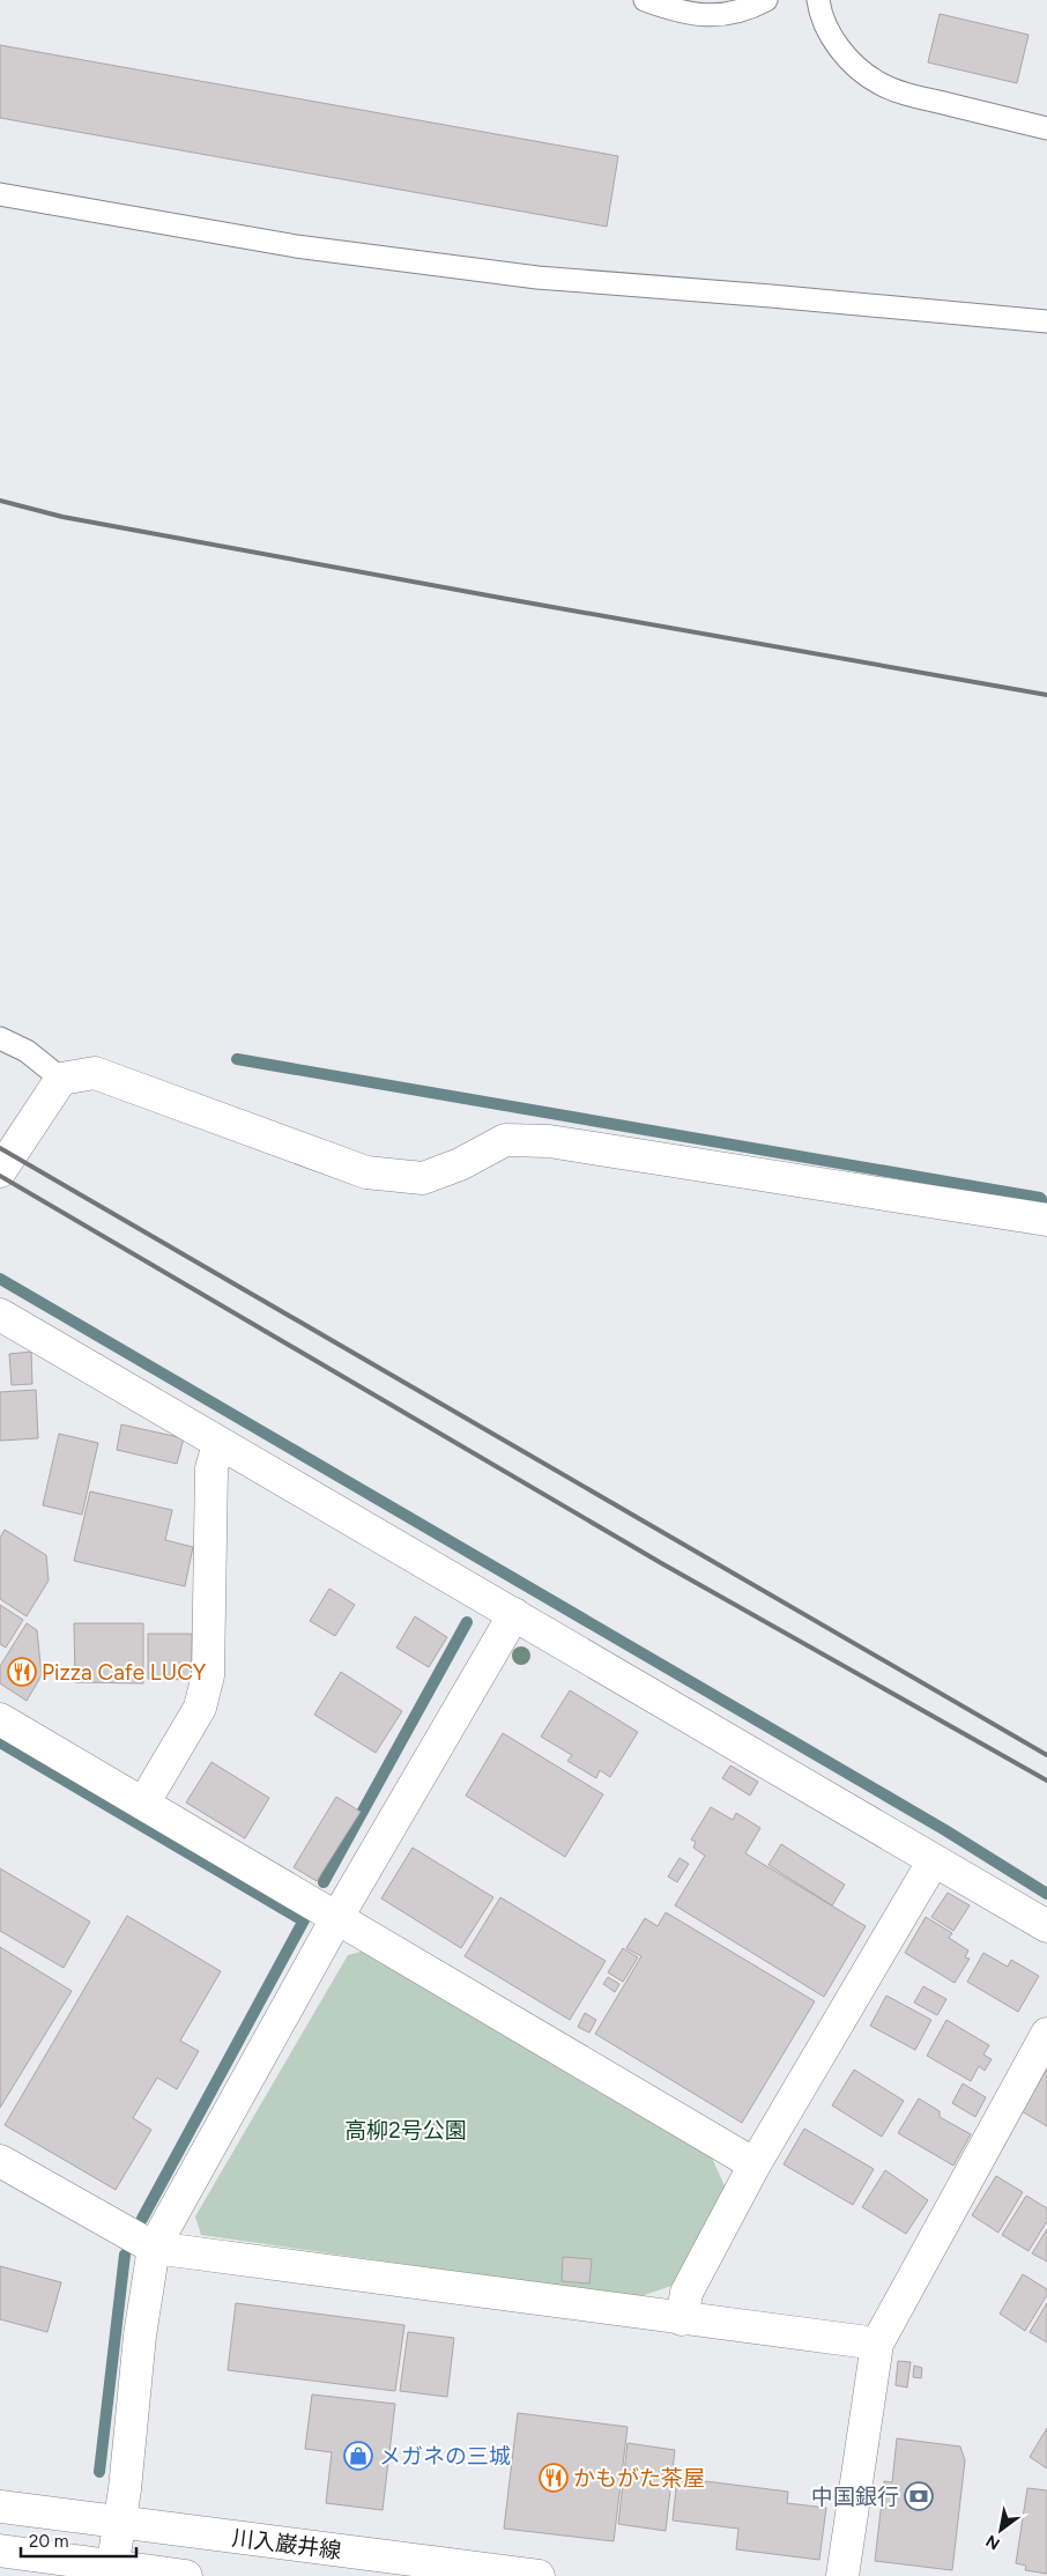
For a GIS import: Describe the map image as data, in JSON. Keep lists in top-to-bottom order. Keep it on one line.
{"streets":{"street":["川入巌井線"]},"parks":["高柳2号公園"],"places":{"restaurant":["Pizza Cafe LUCY","かもがた茶屋"],"shop":["メガネの三城"],"bank":["中国銀行"]},"scale_bar":"20 m","north":"bottom left"}
